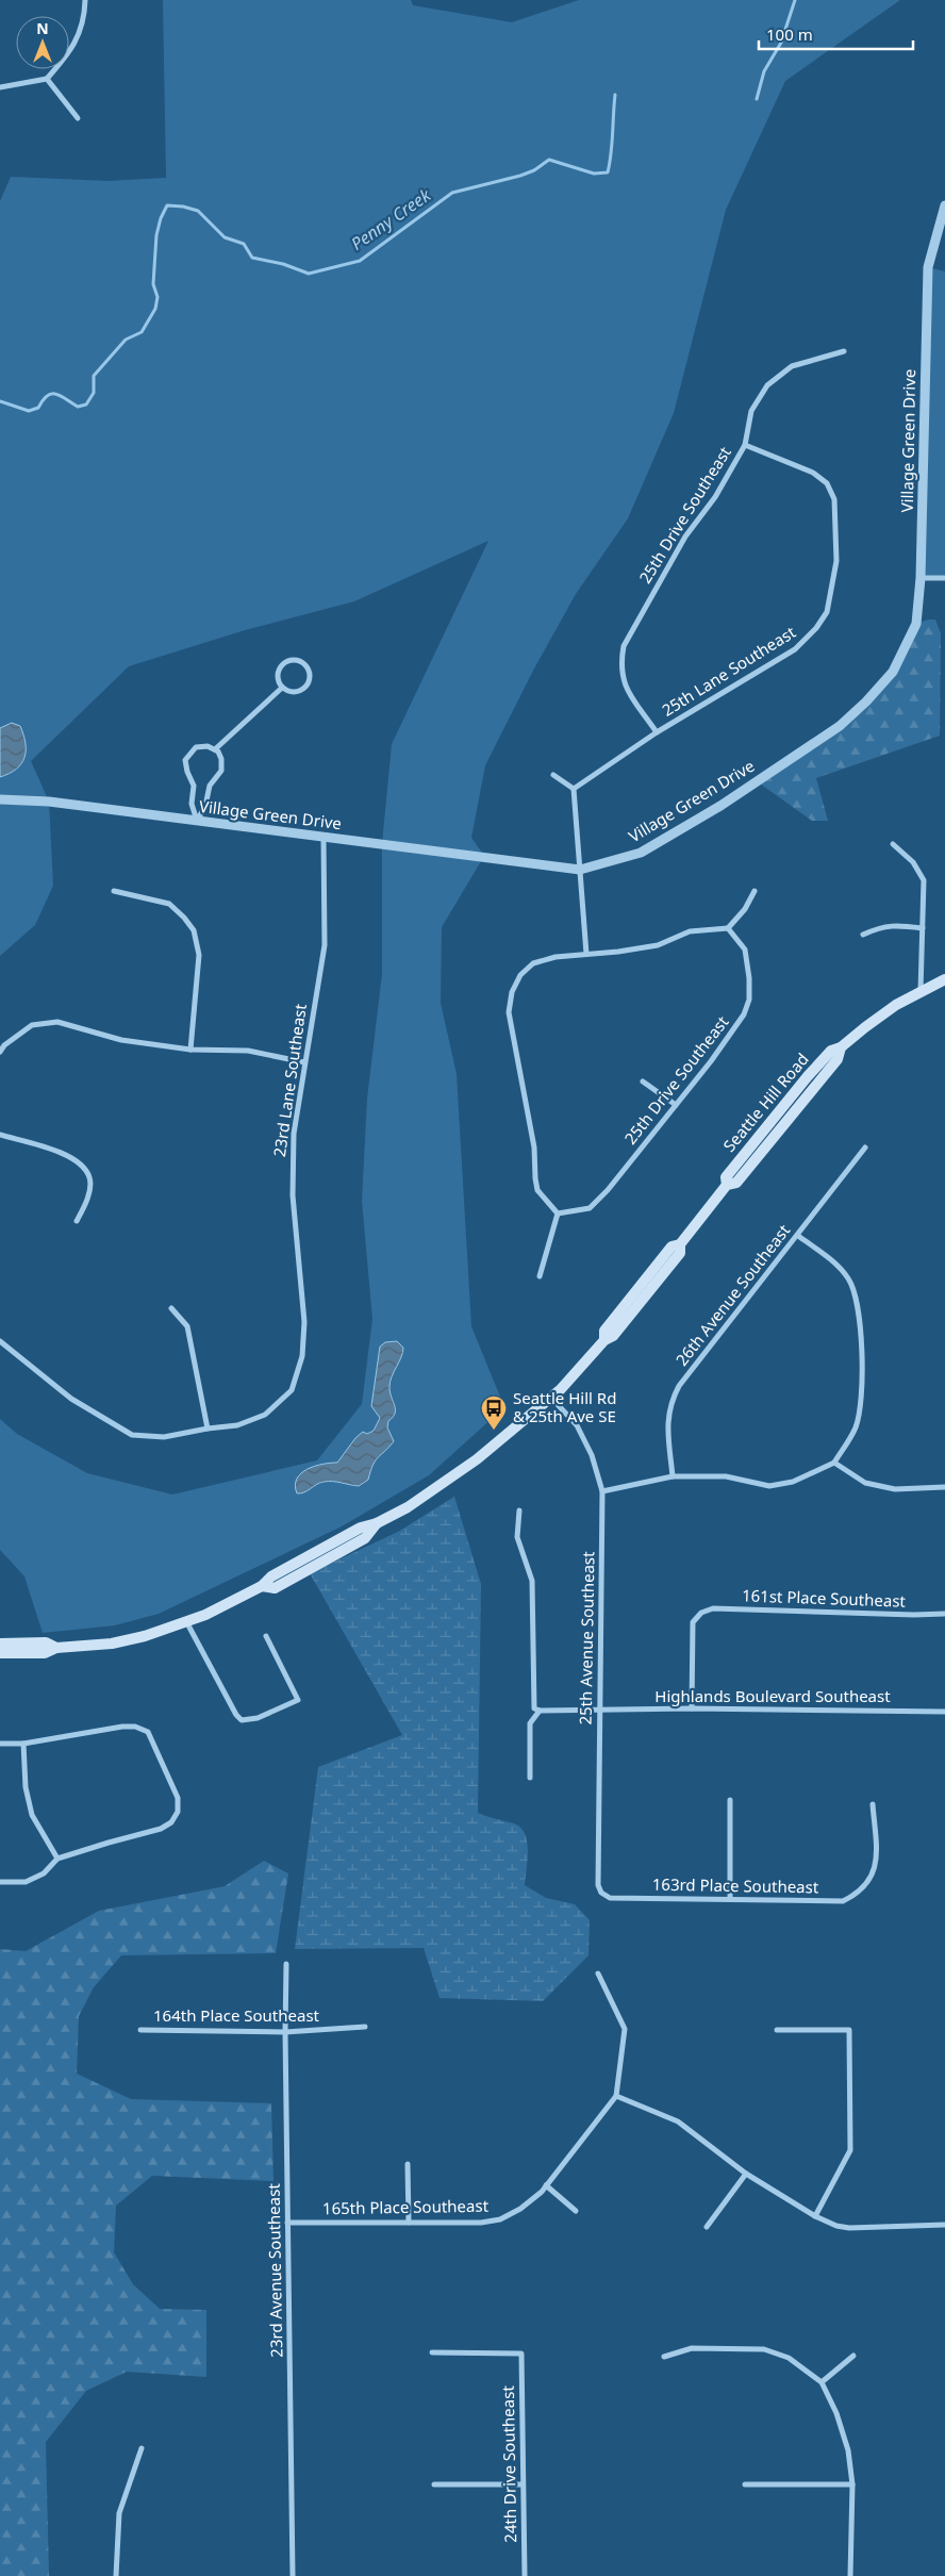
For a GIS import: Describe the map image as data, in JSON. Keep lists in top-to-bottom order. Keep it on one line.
{"streets":{"main road":["Seattle Hill Road"],"street":["Village Green Drive","25th Drive Southeast","25th Lane Southeast","23rd Lane Southeast","26th Avenue Southeast","161st Place Southeast","25th Avenue Southeast","Highlands Boulevard Southeast","163rd Place Southeast","164th Place Southeast","165th Place Southeast","23rd Avenue Southeast","24th Drive Southeast"]},"crossings":[["Village Green Drive","23rd Lane Southeast"],["25th Drive Southeast","25th Lane Southeast"],["Seattle Hill Road","25th Avenue Southeast"],["161st Place Southeast","Highlands Boulevard Southeast"],["25th Avenue Southeast","Highlands Boulevard Southeast"],["25th Avenue Southeast","163rd Place Southeast"],["164th Place Southeast","23rd Avenue Southeast"],["165th Place Southeast","23rd Avenue Southeast"]],"water":["Penny Creek"],"places":{"bus stop":["Seattle Hill Rd & 25th Ave SE"]},"scale_bar":"100 m","north":"top"}
